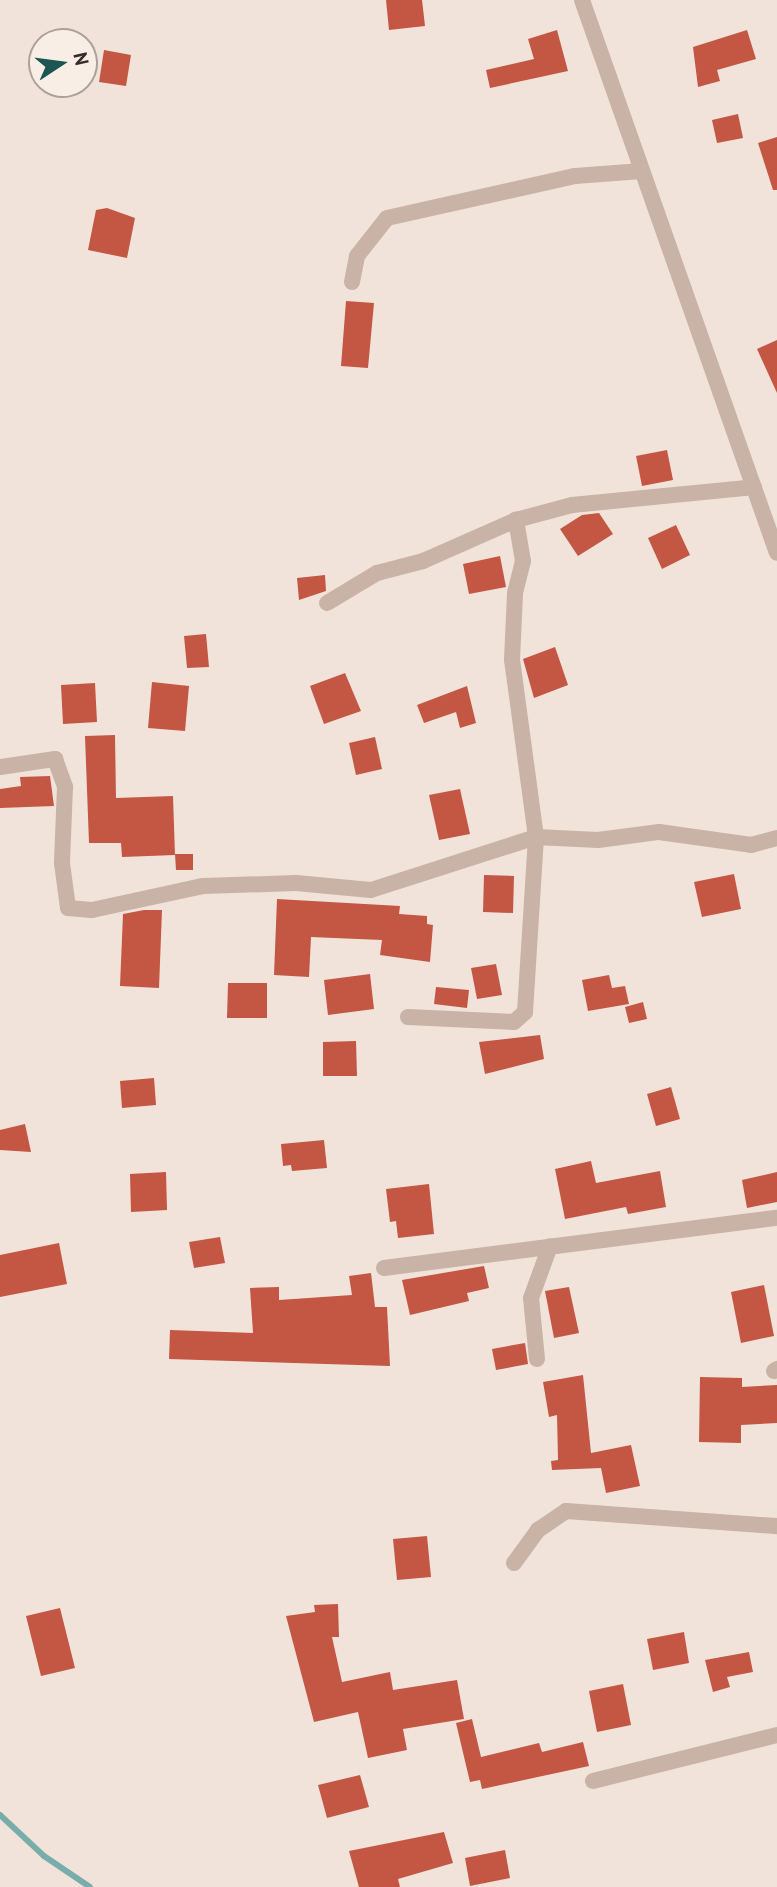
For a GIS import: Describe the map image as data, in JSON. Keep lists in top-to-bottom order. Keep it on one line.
{"north":"right"}
